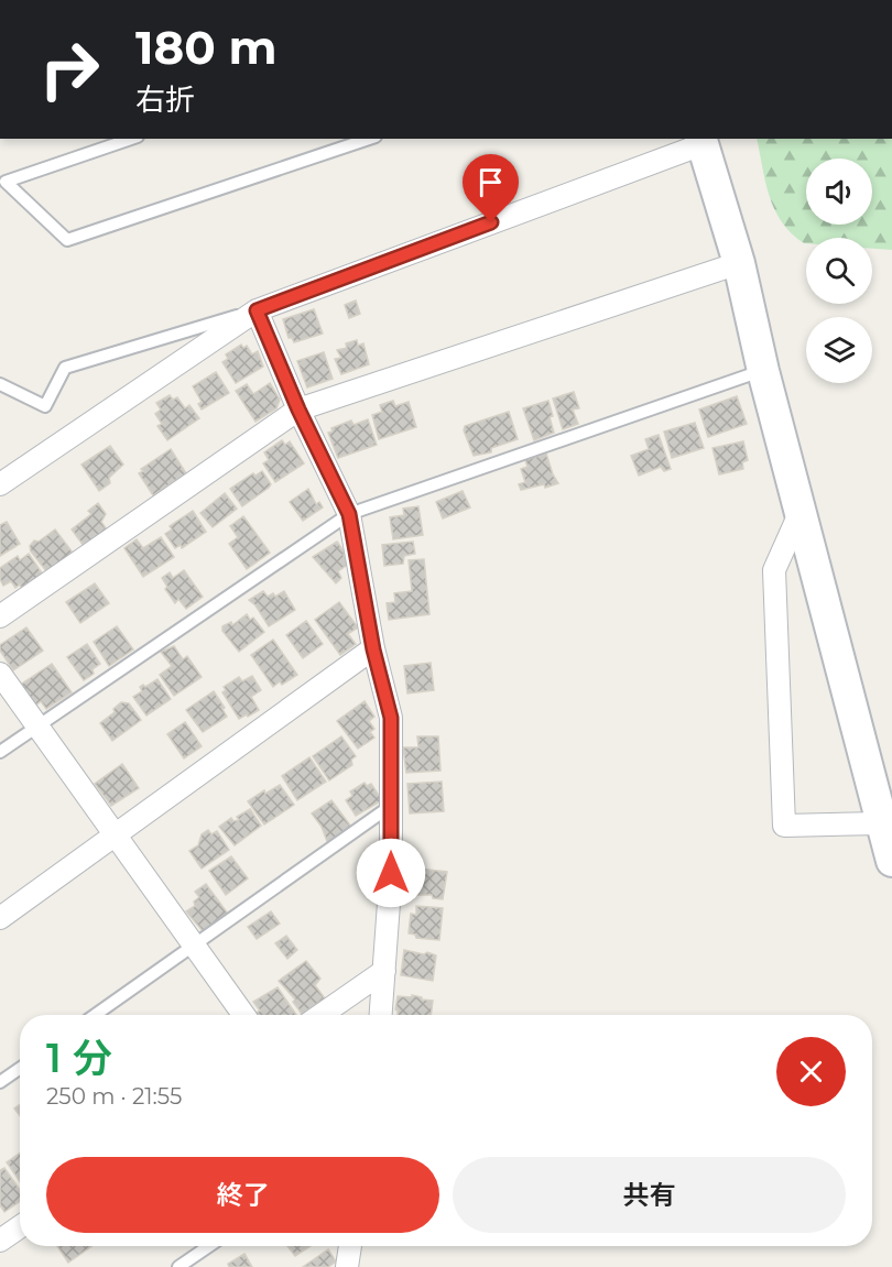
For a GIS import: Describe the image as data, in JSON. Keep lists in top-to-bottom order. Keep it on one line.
{"page":{"turn":["180 m","右折"],"heading":["1 分","250 m · 21:55"],"buttons":["終了","共有"]}}
